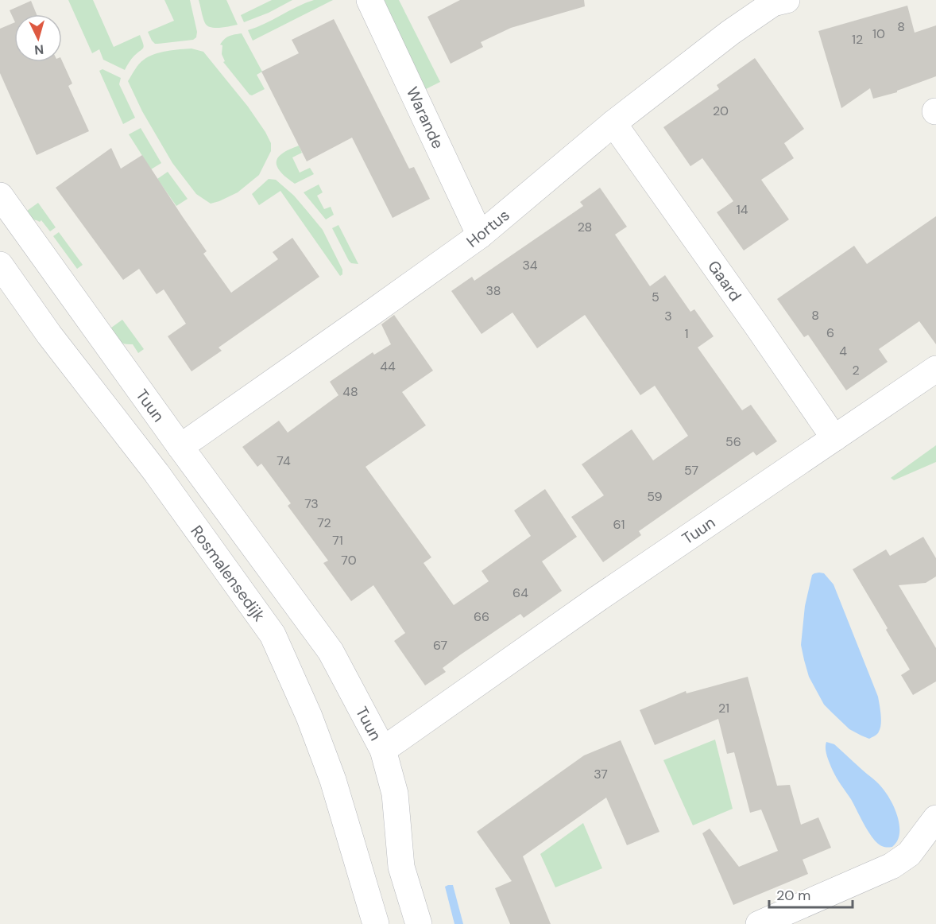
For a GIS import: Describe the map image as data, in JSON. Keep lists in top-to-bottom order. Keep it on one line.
{"streets":{"street":["Warande","Hortus","Gaard","Tuun","Rosmalensedijk"]},"crossings":[["Warande","Hortus"],["Hortus","Gaard"],["Hortus","Tuun"],["Gaard","Tuun"]],"house_numbers":["8","10","12","20","14","28","34","38","5","8","3","6","1","4","44","2","48","56","74","57","59","73","72","61","71","70","64","66","67","21","37"],"scale_bar":"20 m","north":"bottom"}
